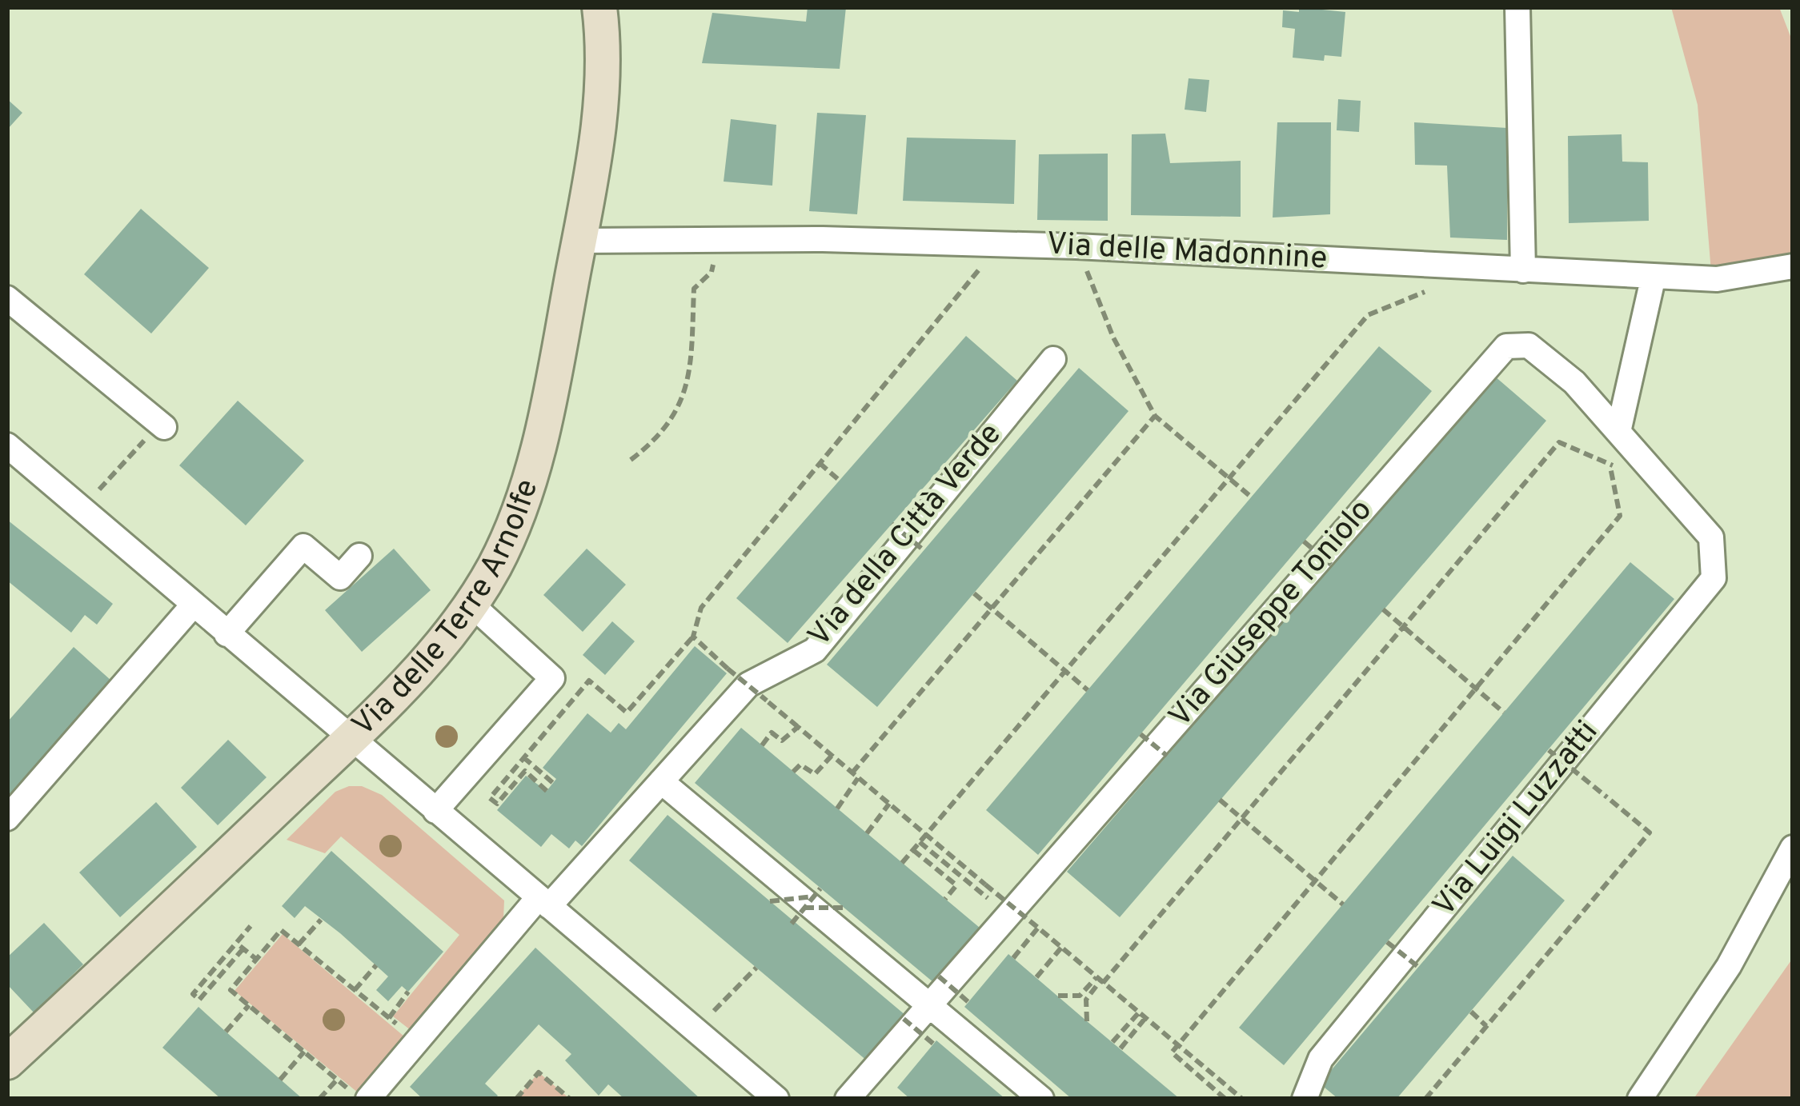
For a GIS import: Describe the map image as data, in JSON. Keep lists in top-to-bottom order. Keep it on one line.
{"streets":{"street":["Via delle Madonnine","Via della Città Verde","Via delle Terre Arnolfe","Via Giuseppe Toniolo","Via Luigi Luzzatti"]},"crossings":[["Via delle Madonnine","Via delle Terre Arnolfe"],["Via Giuseppe Toniolo","Via Luigi Luzzatti"]]}
